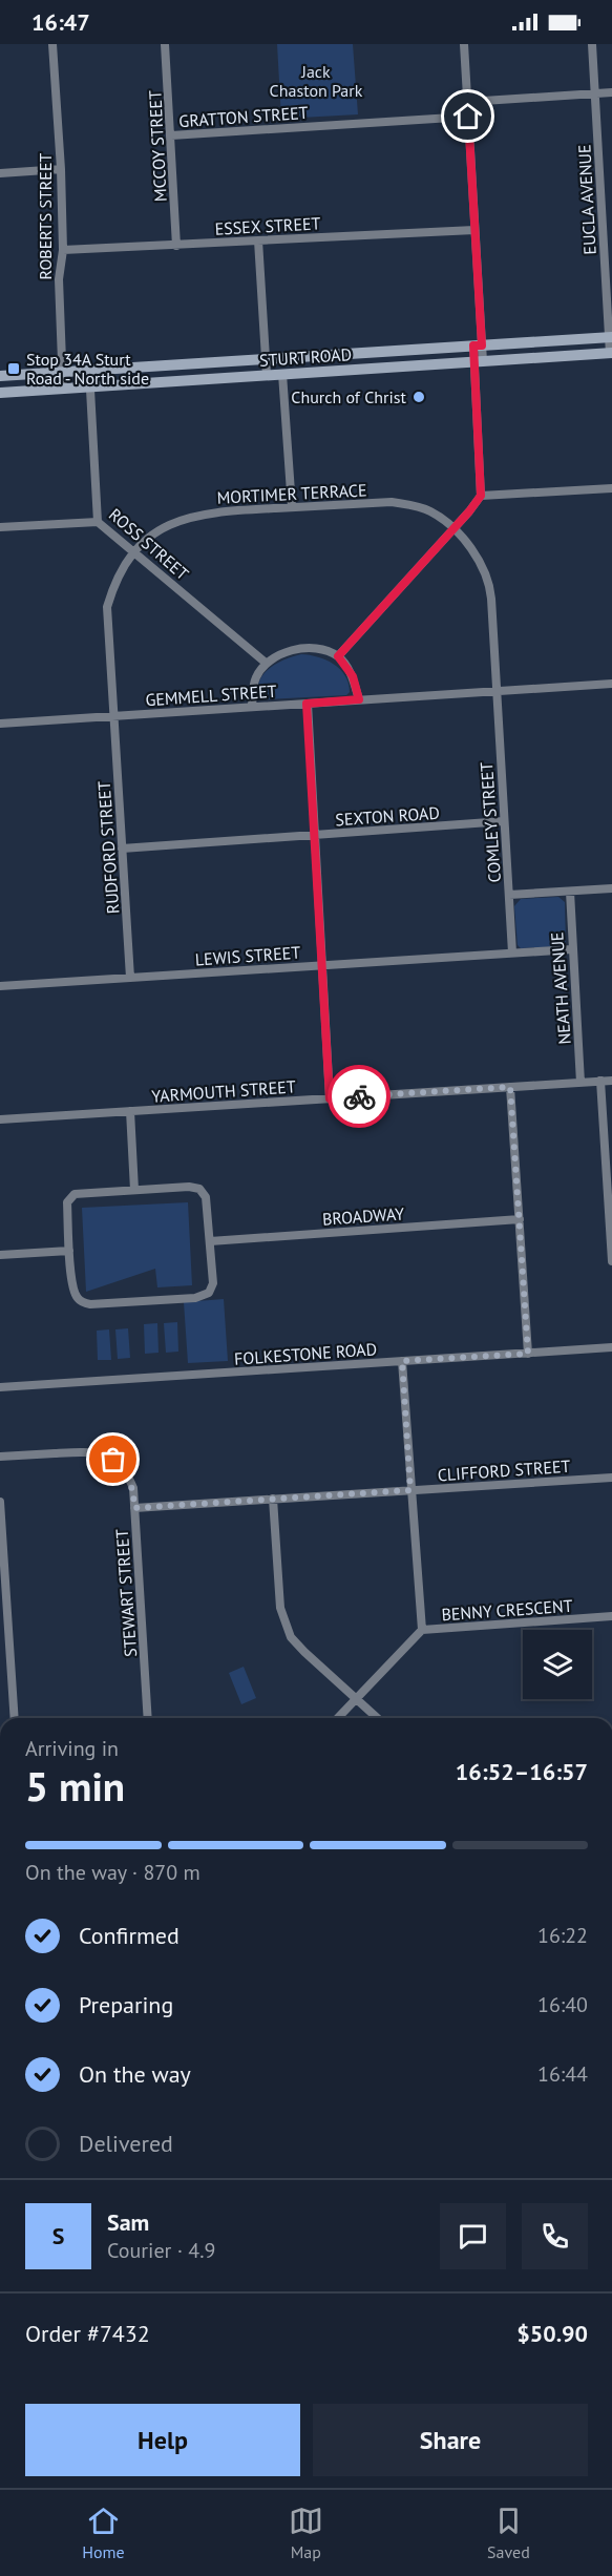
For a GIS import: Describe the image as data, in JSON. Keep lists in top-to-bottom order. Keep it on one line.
{"streets":{"main road":["STURT ROAD"],"street":["GRATTON STREET","MCCOY STREET","EUCLA AVENUE","ROBERTS STREET","ESSEX STREET","MORTIMER TERRACE","ROSS STREET","GEMMELL STREET","SEXTON ROAD","COMLEY STREET","RUDFORD STREET","LEWIS STREET","NEATH AVENUE","YARMOUTH STREET","BROADWAY","FOLKESTONE ROAD","CLIFFORD STREET","STEWART STREET","BENNY CRESCENT"]},"crossings":[["GRATTON STREET","MCCOY STREET"],["MCCOY STREET","ESSEX STREET"],["EUCLA AVENUE","STURT ROAD"],["ROBERTS STREET","ESSEX STREET"],["ROBERTS STREET","STURT ROAD"],["STURT ROAD","ROSS STREET"],["MORTIMER TERRACE","ROSS STREET"],["MORTIMER TERRACE","GEMMELL STREET"],["MORTIMER TERRACE","COMLEY STREET"],["MORTIMER TERRACE","RUDFORD STREET"],["GEMMELL STREET","COMLEY STREET"],["GEMMELL STREET","RUDFORD STREET"],["SEXTON ROAD","COMLEY STREET"],["SEXTON ROAD","RUDFORD STREET"],["COMLEY STREET","LEWIS STREET"],["RUDFORD STREET","LEWIS STREET"],["LEWIS STREET","NEATH AVENUE"],["NEATH AVENUE","YARMOUTH STREET"],["CLIFFORD STREET","STEWART STREET"]],"parks":["Jack Chaston Park"],"places":{"transit":["Stop 34A Sturt Road - North side"],"other":["Church of Christ"]},"page":{"status":"16:47","heading":["5 min","Arriving in","16:52–16:57"],"panel":["Sam","Courier · 4.9","Order #7432","$50.90"],"bar":"On the way · 870 m","list":[["Confirmed","16:22"],["Preparing","16:40"],["On the way","16:44"],"Delivered"],"round":"S","buttons":["Help","Share"],"tabs":["Home","Map","Saved"]}}
